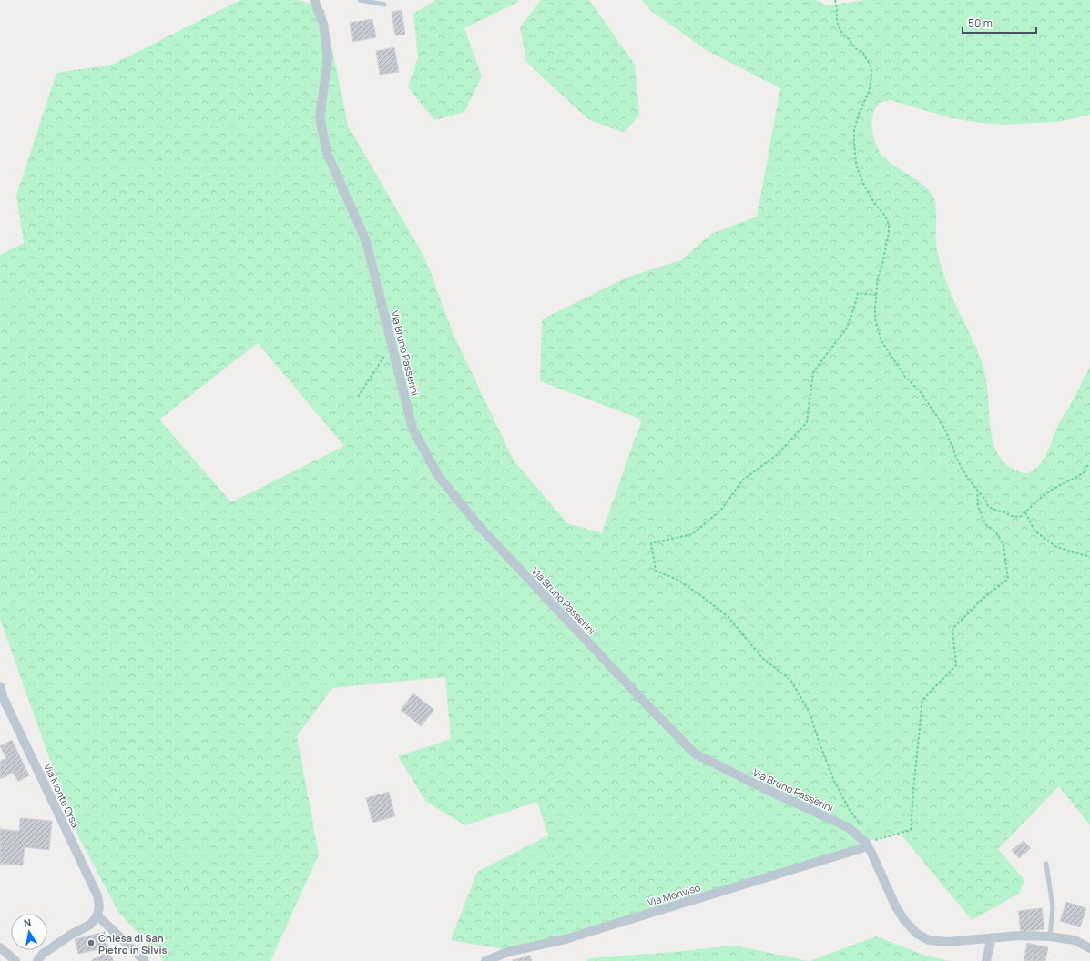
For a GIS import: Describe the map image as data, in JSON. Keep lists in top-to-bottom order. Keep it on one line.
{"streets":{"street":["Via Bruno Passerini","Via Monte Orsa","Via Monviso"]},"crossings":[["Via Bruno Passerini","Via Monviso"]],"places":["Chiesa di San Pietro in Silvis"],"scale_bar":"50 m","north":"top"}
